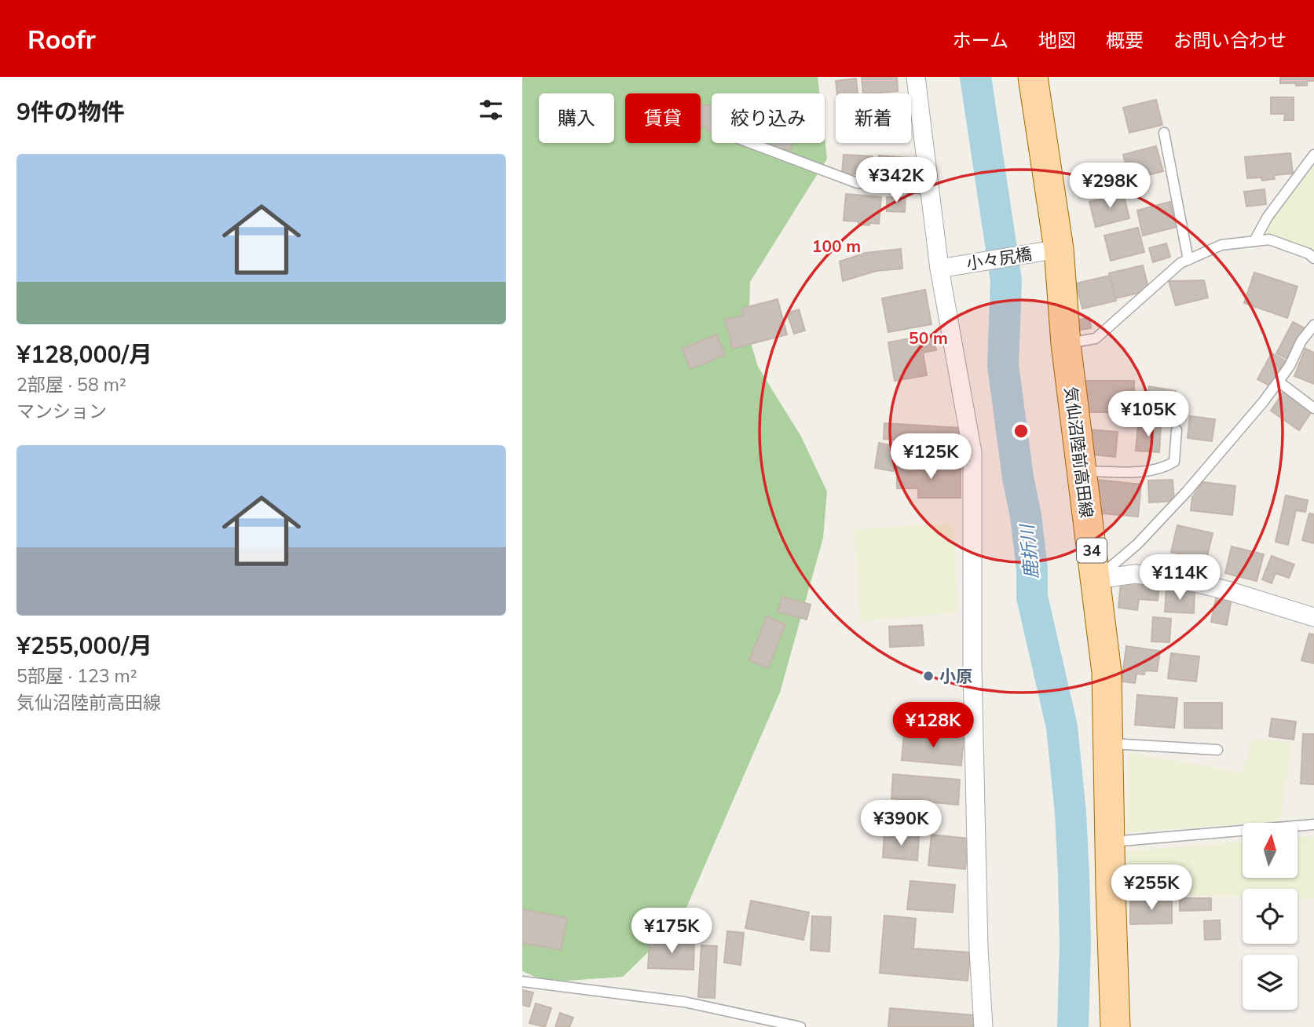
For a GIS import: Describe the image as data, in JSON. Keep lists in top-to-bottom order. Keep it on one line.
{"streets":{"main road":["気仙沼陸前高田線","34"],"street":["小々尻橋"]},"crossings":[["小々尻橋","気仙沼陸前高田線"]],"water":["鹿折川"],"places":["小原"],"north":"top","page":{"header":"Roofr","nav":["ホーム","地図","概要","お問い合わせ"],"heading":"9件の物件","chip":["購入","賃貸","絞り込み","新着"],"list":[{"name":"¥128,000/月","note":"2部屋 · 58 m² · マンション"},{"name":"¥255,000/月","note":"5部屋 · 123 m² · 気仙沼陸前高田線"}],"price":["¥342K","¥298K","¥105K","¥125K","¥114K","¥128K","¥390K","¥255K","¥175K"]},"rings":["100 m","50 m"]}
